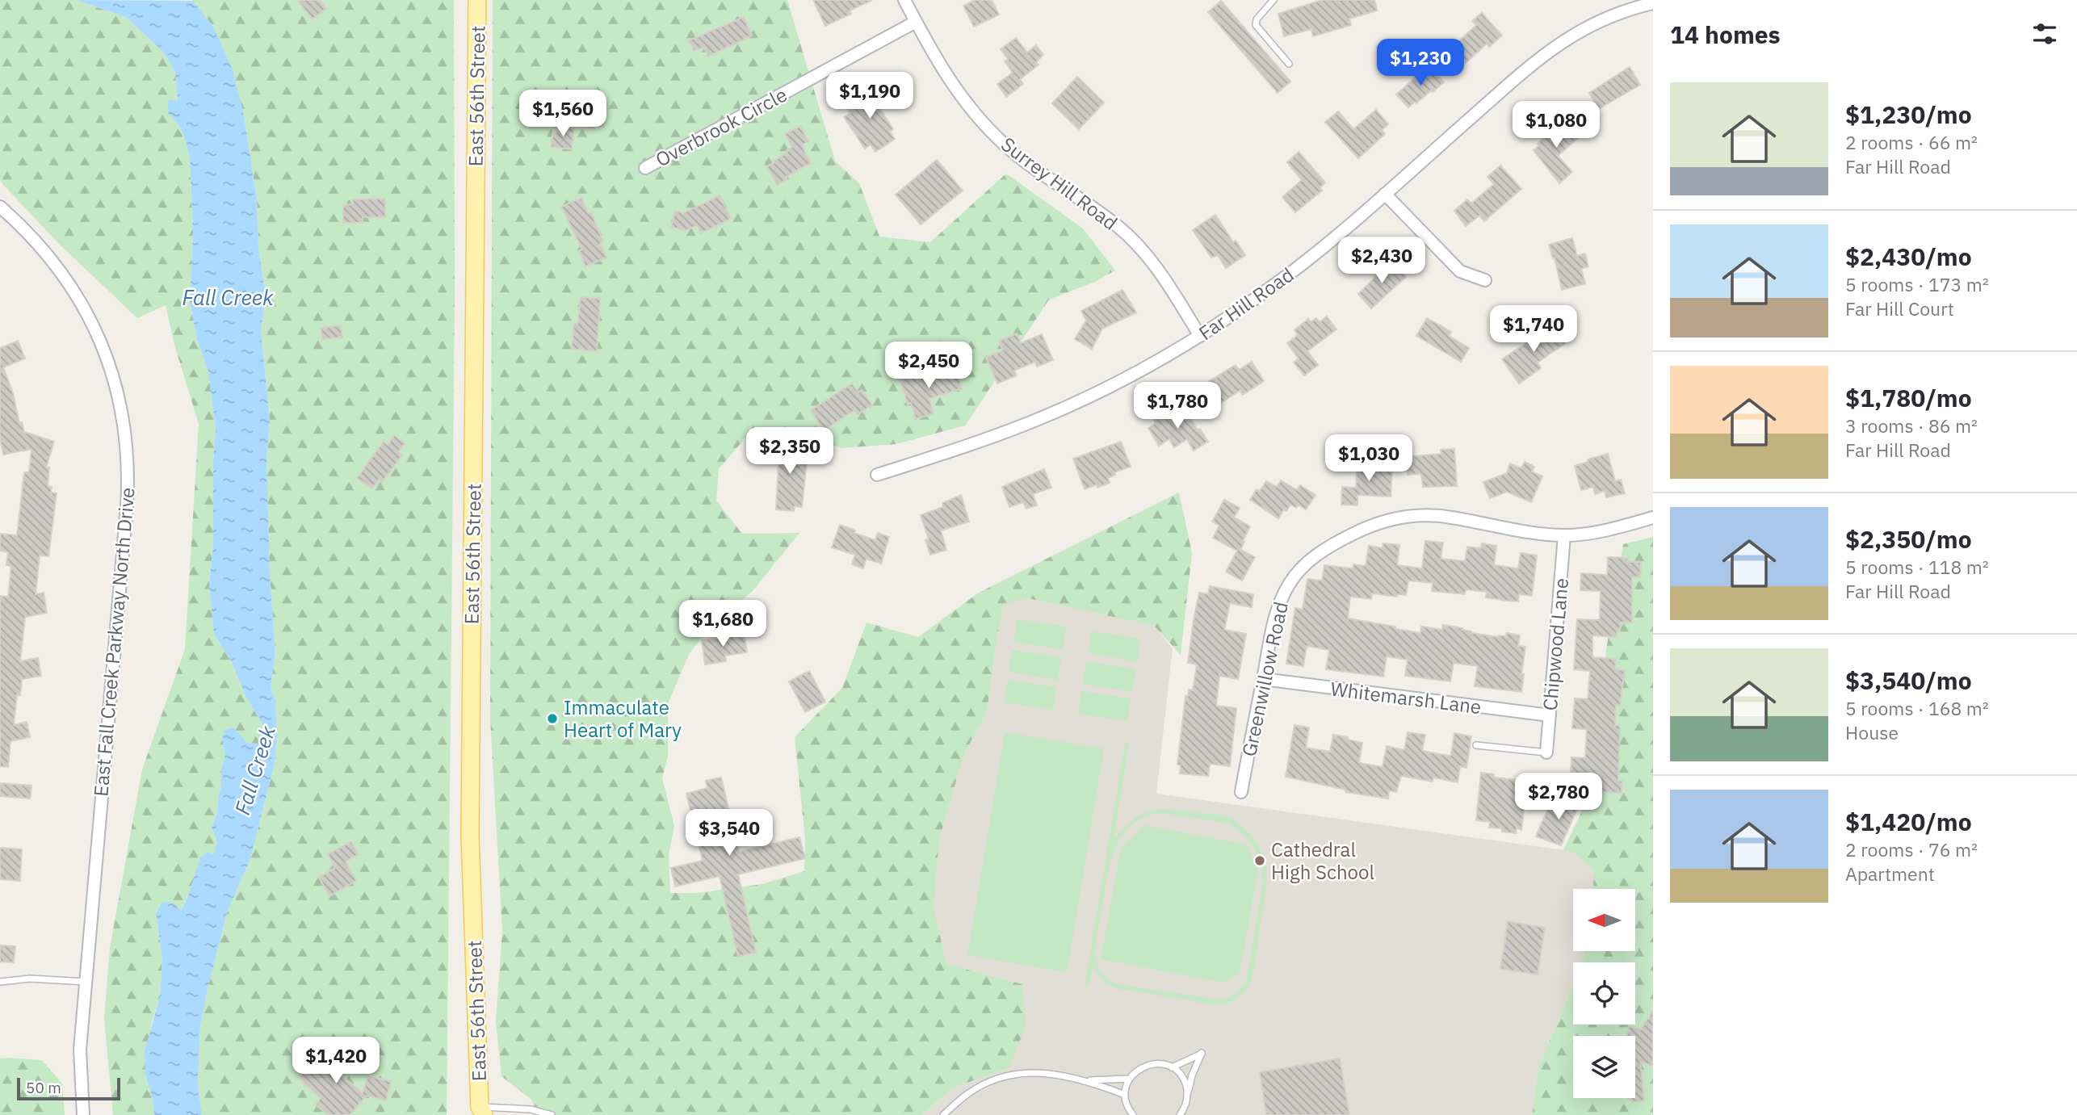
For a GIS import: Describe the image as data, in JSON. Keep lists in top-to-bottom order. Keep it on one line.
{"streets":{"main road":["East 56th Street"],"street":["Overbrook Circle","Surrey Hill Road","Far Hill Road","East Fall Creek Parkway North Drive","Chipwood Lane","Greenwillow Road","Whitemarsh Lane"]},"crossings":[["Overbrook Circle","Surrey Hill Road"],["Surrey Hill Road","Far Hill Road"],["Chipwood Lane","Greenwillow Road"],["Chipwood Lane","Whitemarsh Lane"],["Greenwillow Road","Whitemarsh Lane"]],"water":["Fall Creek"],"places":["Immaculate Heart of Mary","Cathedral High School"],"scale_bar":"50 m","north":"left","page":{"heading":"14 homes","price":["$1,230","$1,190","$1,560","$1,080","$2,430","$1,740","$2,450","$1,780","$2,350","$1,030","$1,680","$2,780","$3,540","$1,420"],"list":[{"name":"$1,230/mo","note":"2 rooms · 66 m² · Far Hill Road"},{"name":"$2,430/mo","note":"5 rooms · 173 m² · Far Hill Court"},{"name":"$1,780/mo","note":"3 rooms · 86 m² · Far Hill Road"},{"name":"$2,350/mo","note":"5 rooms · 118 m² · Far Hill Road"},{"name":"$3,540/mo","note":"5 rooms · 168 m² · House"},{"name":"$1,420/mo","note":"2 rooms · 76 m² · Apartment"}],"scale":"50 m"}}
